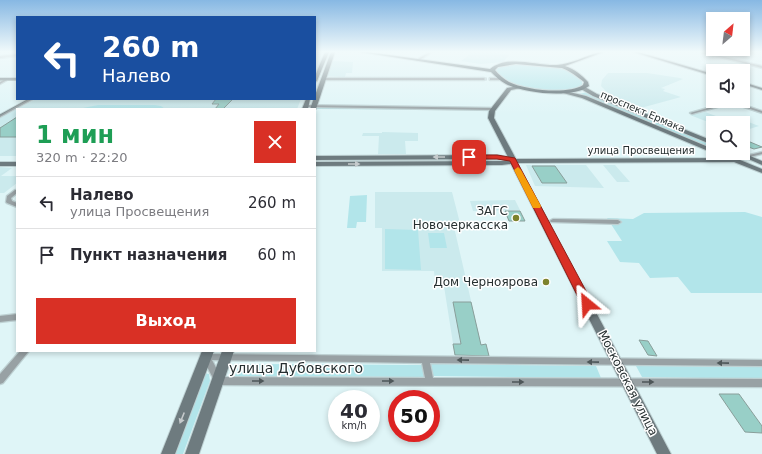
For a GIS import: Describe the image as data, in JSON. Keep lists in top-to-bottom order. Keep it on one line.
{"streets":{"main road":["проспект Ермака","улица Просвещения","Московская улица"],"street":["улица Дубовского"]},"crossings":[["улица Просвещения","Московская улица"],["улица Дубовского","Московская улица"]],"places":["ЗАГС Новочеркасска","Дом Черноярова"],"north":"top right","page":{"turn":["260 m","Налево"],"heading":["1 мин","320 m · 22:20"],"list":[{"name":"Налево","note":"улица Просвещения","value":"260 m"},{"name":"Пункт назначения","value":"60 m"}],"buttons":"Выход","speed":"40 km/h","limit":"50"}}
